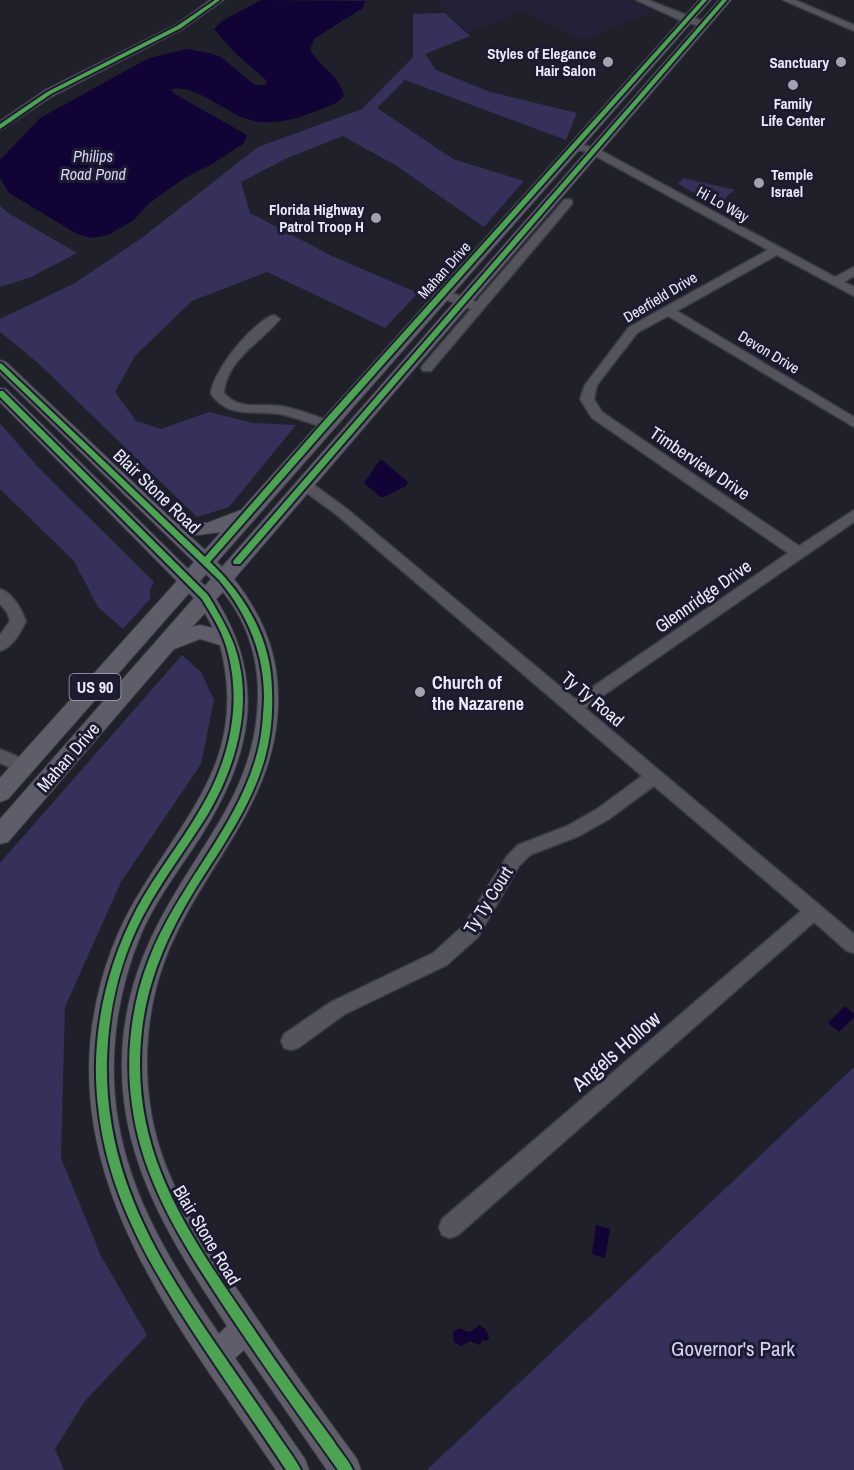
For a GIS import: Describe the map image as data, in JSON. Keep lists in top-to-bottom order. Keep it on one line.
{"streets":{"main road":["Mahan Drive","Blair Stone Road","US 90"],"street":["Hi Lo Way","Deerfield Drive","Devon Drive","Timberview Drive","Glennridge Drive","Ty Ty Road","Ty Ty Court","Angels Hollow"]},"crossings":[["Hi Lo Way","Mahan Drive"],["Hi Lo Way","Deerfield Drive"],["Mahan Drive","Blair Stone Road"],["Mahan Drive","Ty Ty Road"],["Deerfield Drive","Devon Drive"],["Deerfield Drive","Timberview Drive"],["Timberview Drive","Glennridge Drive"],["Glennridge Drive","Ty Ty Road"],["Ty Ty Road","Ty Ty Court"],["Ty Ty Road","Angels Hollow"]],"water":["Philips Road Pond"],"parks":["Governor's Park"],"places":["Styles of Elegance Hair Salon","Sanctuary","Family Life Center","Temple Israel","Florida Highway Patrol Troop H","Church of the Nazarene"]}
